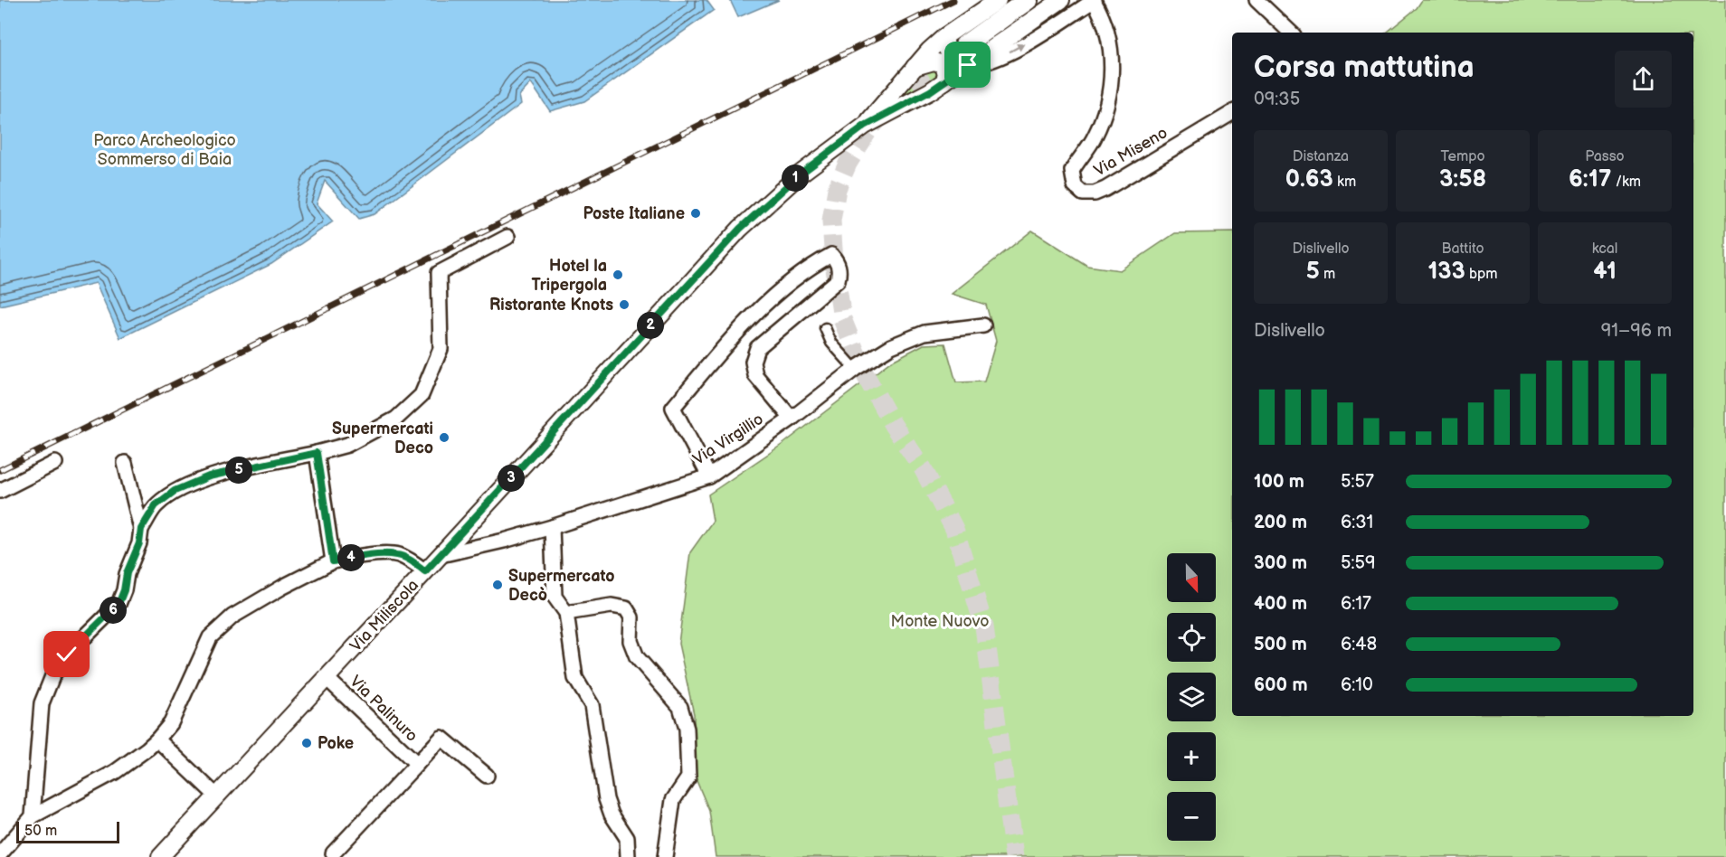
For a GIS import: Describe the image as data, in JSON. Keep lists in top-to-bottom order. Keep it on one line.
{"streets":{"street":["Via Miseno","Via Virgillio","Via Miliscola","Via Palinuro"]},"crossings":[["Via Virgillio","Via Miliscola"],["Via Miliscola","Via Palinuro"]],"parks":["Parco Archeologico Sommerso di Baia","Monte Nuovo"],"places":["Poste Italiane","Hotel la Tripergola","Ristorante Knots","Supermercati Deco","Supermercato Decò","Poke"],"scale_bar":"50 m","north":"bottom","page":{"heading":["Corsa mattutina","09:35"],"stats":[["Distanza","0.63 km"],["Tempo","3:58"],["Passo","6:17 /km"],["Dislivello","5 m"],["Battito","133 bpm"],["kcal","41"]],"pins":["1","2","5","3","4","6"],"chart":["Dislivello","91–96 m"],"list":[{"name":"100 m","note":"5:57"},{"name":"200 m","note":"6:31"},{"name":"300 m","note":"5:59"},{"name":"400 m","note":"6:17"},{"name":"500 m","note":"6:48"},{"name":"600 m","note":"6:10"}],"map_buttons":["+","−"],"scale":"50 m"}}
